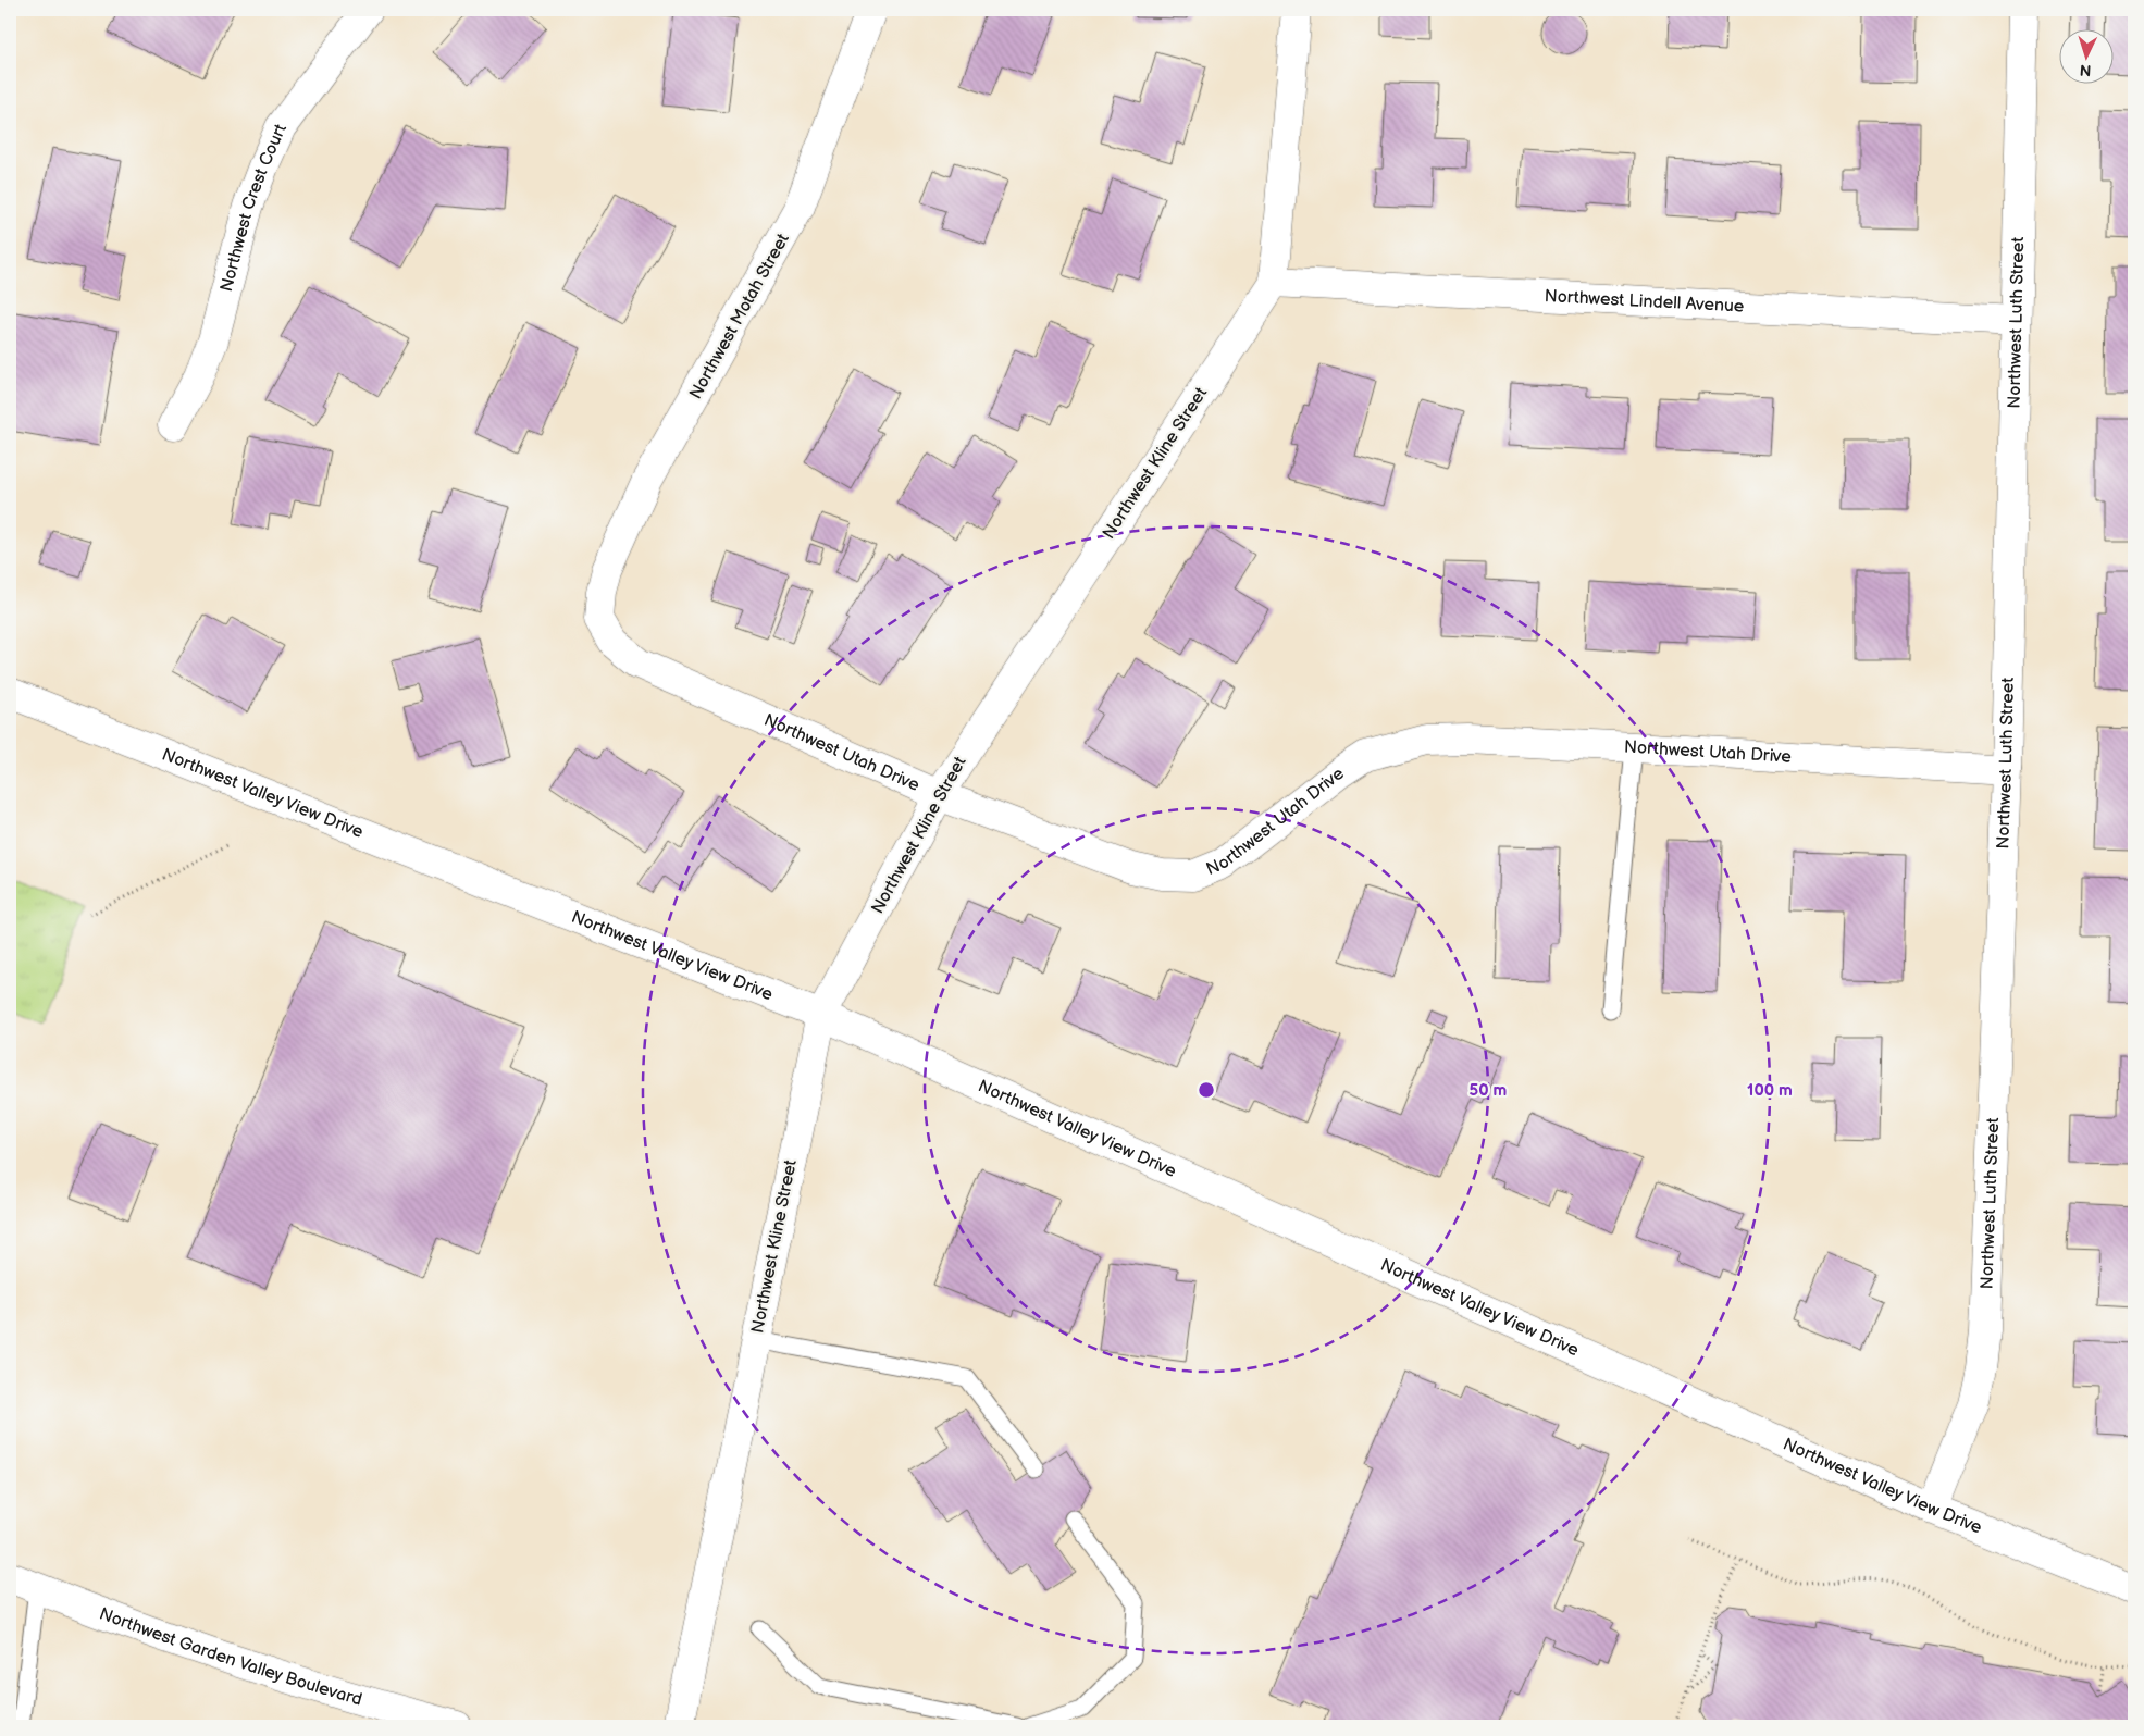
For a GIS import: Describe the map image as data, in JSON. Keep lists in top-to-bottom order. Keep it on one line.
{"streets":{"street":["Northwest Crest Court","Northwest Lindell Avenue","Northwest Motah Street","Northwest Luth Street","Northwest Kline Street","Northwest Utah Drive","Northwest Valley View Drive","Northwest Garden Valley Boulevard"]},"crossings":[["Northwest Lindell Avenue","Northwest Luth Street"],["Northwest Lindell Avenue","Northwest Kline Street"],["Northwest Motah Street","Northwest Utah Drive"],["Northwest Luth Street","Northwest Utah Drive"],["Northwest Luth Street","Northwest Valley View Drive"],["Northwest Kline Street","Northwest Utah Drive"],["Northwest Kline Street","Northwest Valley View Drive"]],"north":"bottom","rings":["50 m","100 m"]}
